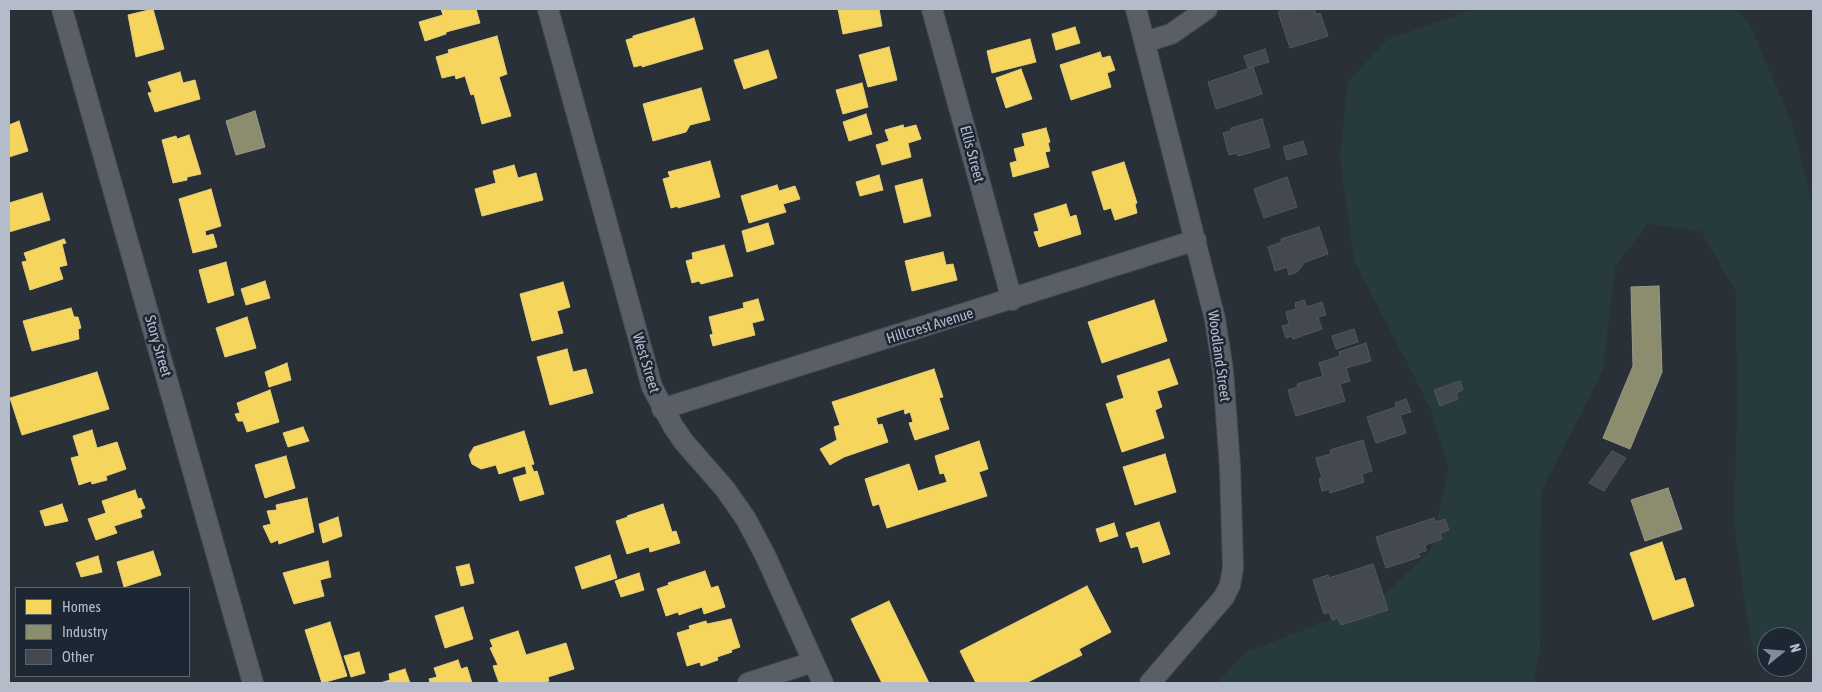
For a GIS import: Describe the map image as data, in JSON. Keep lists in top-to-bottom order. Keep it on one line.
{"streets":{"street":["Ellis Street","Hillcrest Avenue","Story Street","Woodland Street","West Street"]},"crossings":[["Ellis Street","Hillcrest Avenue"],["Hillcrest Avenue","Woodland Street"],["Hillcrest Avenue","West Street"]],"legend":["Homes","Industry","Other"],"north":"right"}
